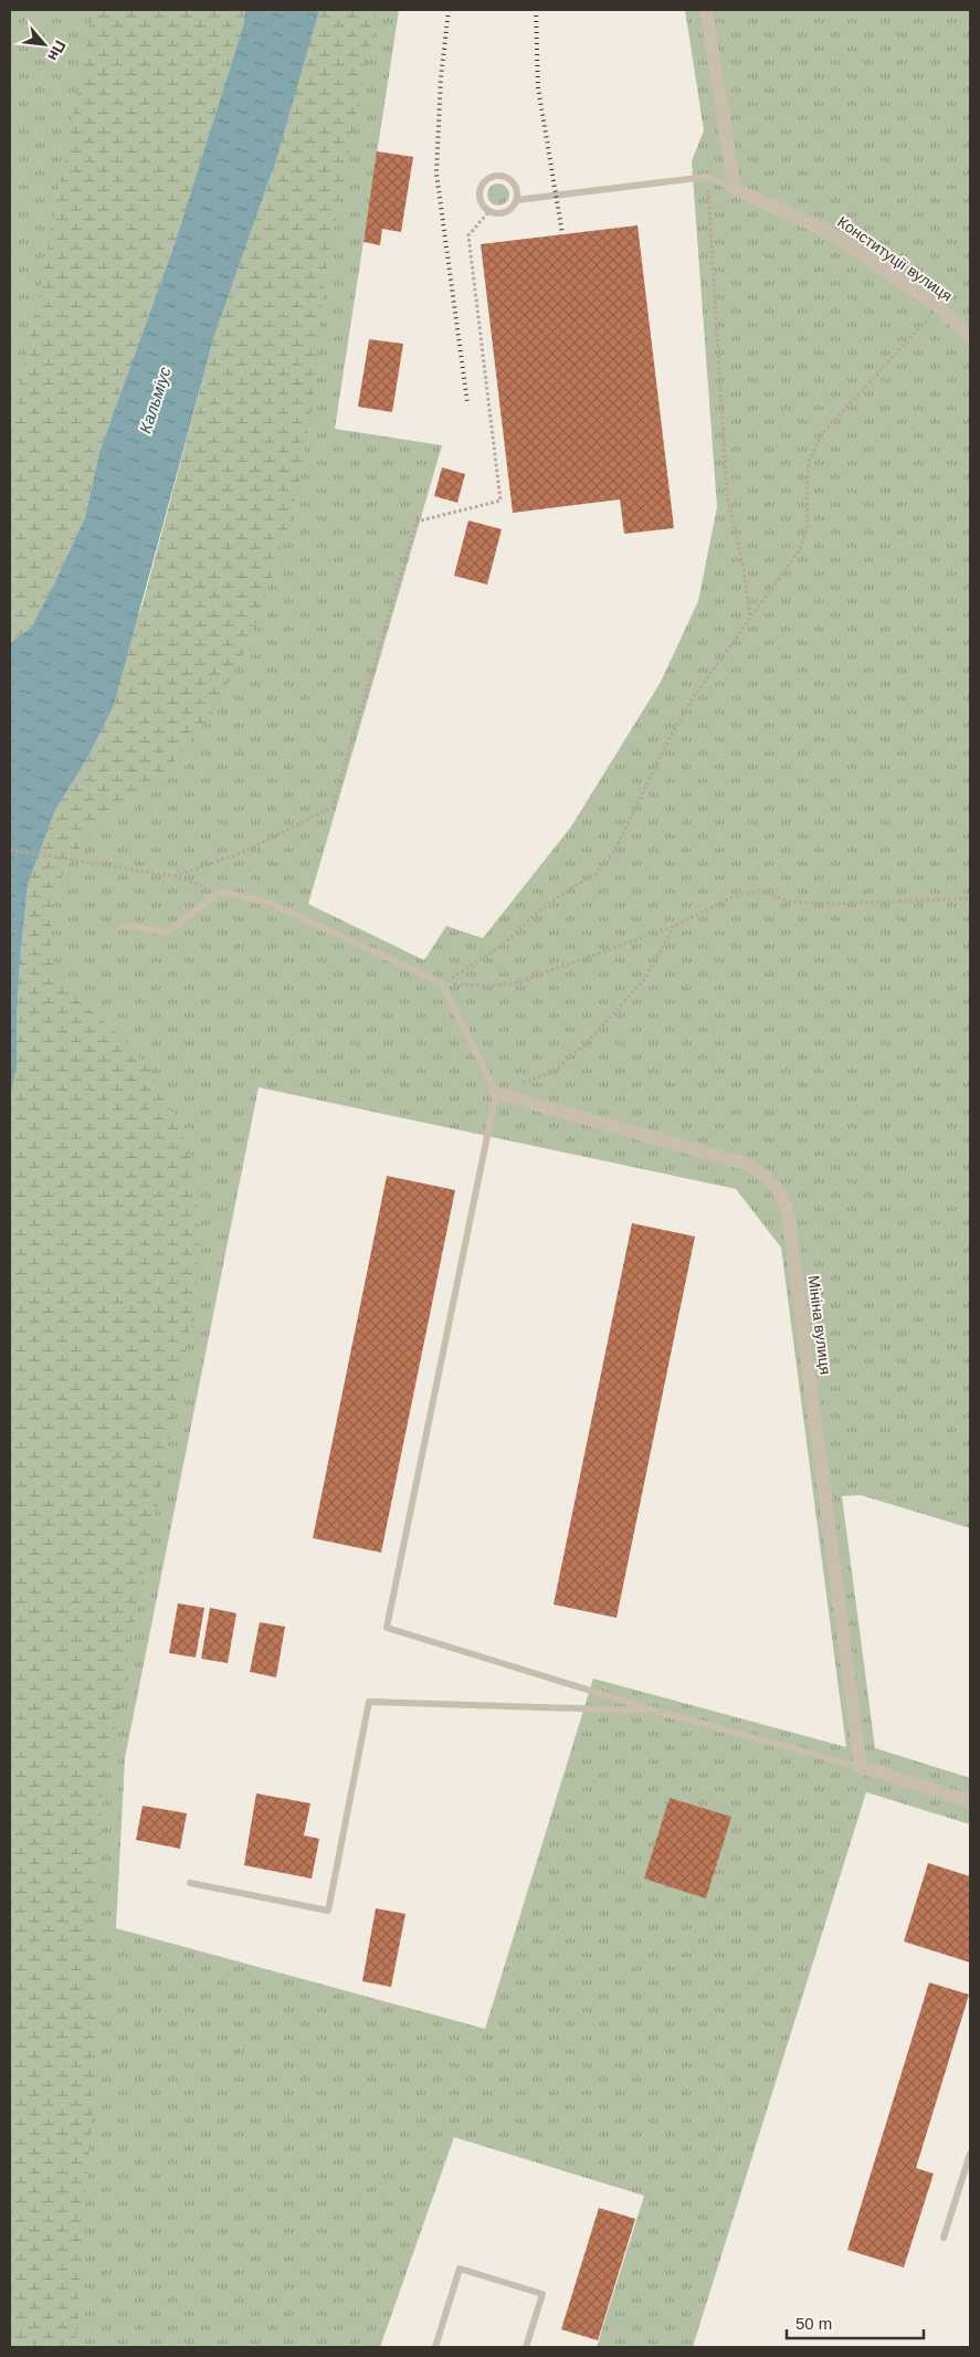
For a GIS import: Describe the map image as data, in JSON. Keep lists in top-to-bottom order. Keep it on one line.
{"streets":{"street":["Конституції вулиця","Мініна вулиця"]},"water":["Кальміус"],"scale_bar":"50 m","north":"bottom right"}
